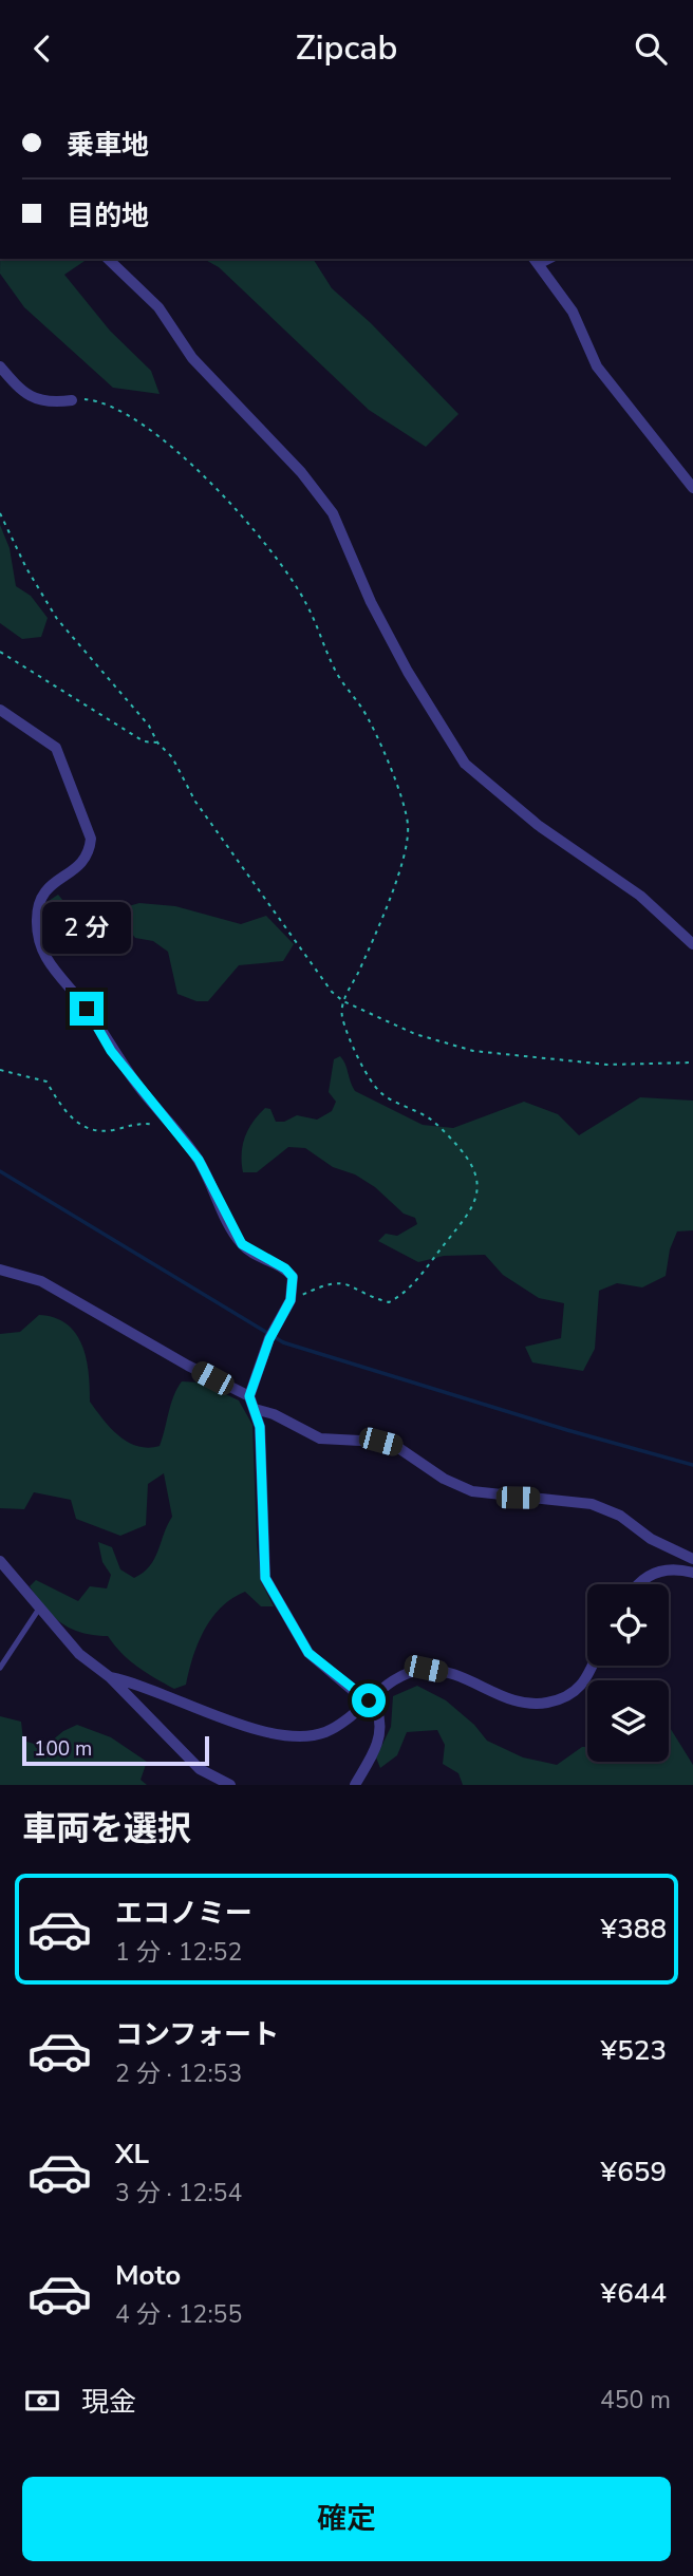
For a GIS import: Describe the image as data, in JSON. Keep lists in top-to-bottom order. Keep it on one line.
{"scale_bar":"100 m","page":{"header":"Zipcab","banner":["乗車地","目的地"],"bubble":"2 分","scale":"100 m","heading":"車両を選択","list":[{"name":"エコノミー","note":"1 分 · 12:52","value":"¥388"},{"name":"コンフォート","note":"2 分 · 12:53","value":"¥523"},{"name":"XL","note":"3 分 · 12:54","value":"¥659"},{"name":"Moto","note":"4 分 · 12:55","value":"¥644"}],"pay":["現金","450 m"],"buttons":"確定"}}
